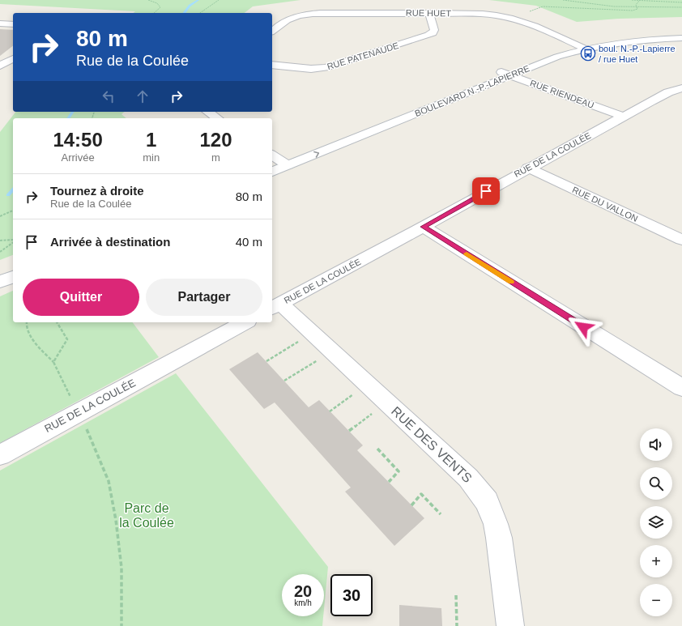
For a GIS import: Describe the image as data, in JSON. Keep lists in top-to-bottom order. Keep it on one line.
{"streets":{"street":["RUE HUET","RUE PATENAUDE","BOULEVARD N.-P.-LAPIERRE","RUE RIENDEAU","RUE DE LA COULÉE","RUE DU VALLON","RUE DES VENTS"]},"crossings":[["RUE HUET","RUE PATENAUDE"],["RUE HUET","BOULEVARD N.-P.-LAPIERRE"],["BOULEVARD N.-P.-LAPIERRE","RUE RIENDEAU"],["RUE RIENDEAU","RUE DE LA COULÉE"],["RUE DE LA COULÉE","RUE DU VALLON"],["RUE DE LA COULÉE","RUE DES VENTS"]],"parks":["Parc de la Coulée"],"places":{"bus stop":["boul. N.-P.-Lapierre / rue Huet"]},"page":{"turn":["80 m","Rue de la Coulée"],"eta":["14:50","Arrivée","1","min","120","m"],"list":[{"name":"Tournez à droite","note":"Rue de la Coulée","value":"80 m"},{"name":"Arrivée à destination","value":"40 m"}],"buttons":["Quitter","Partager"],"map_buttons":["+","−"],"speed":"20 km/h","limit":"30"}}
